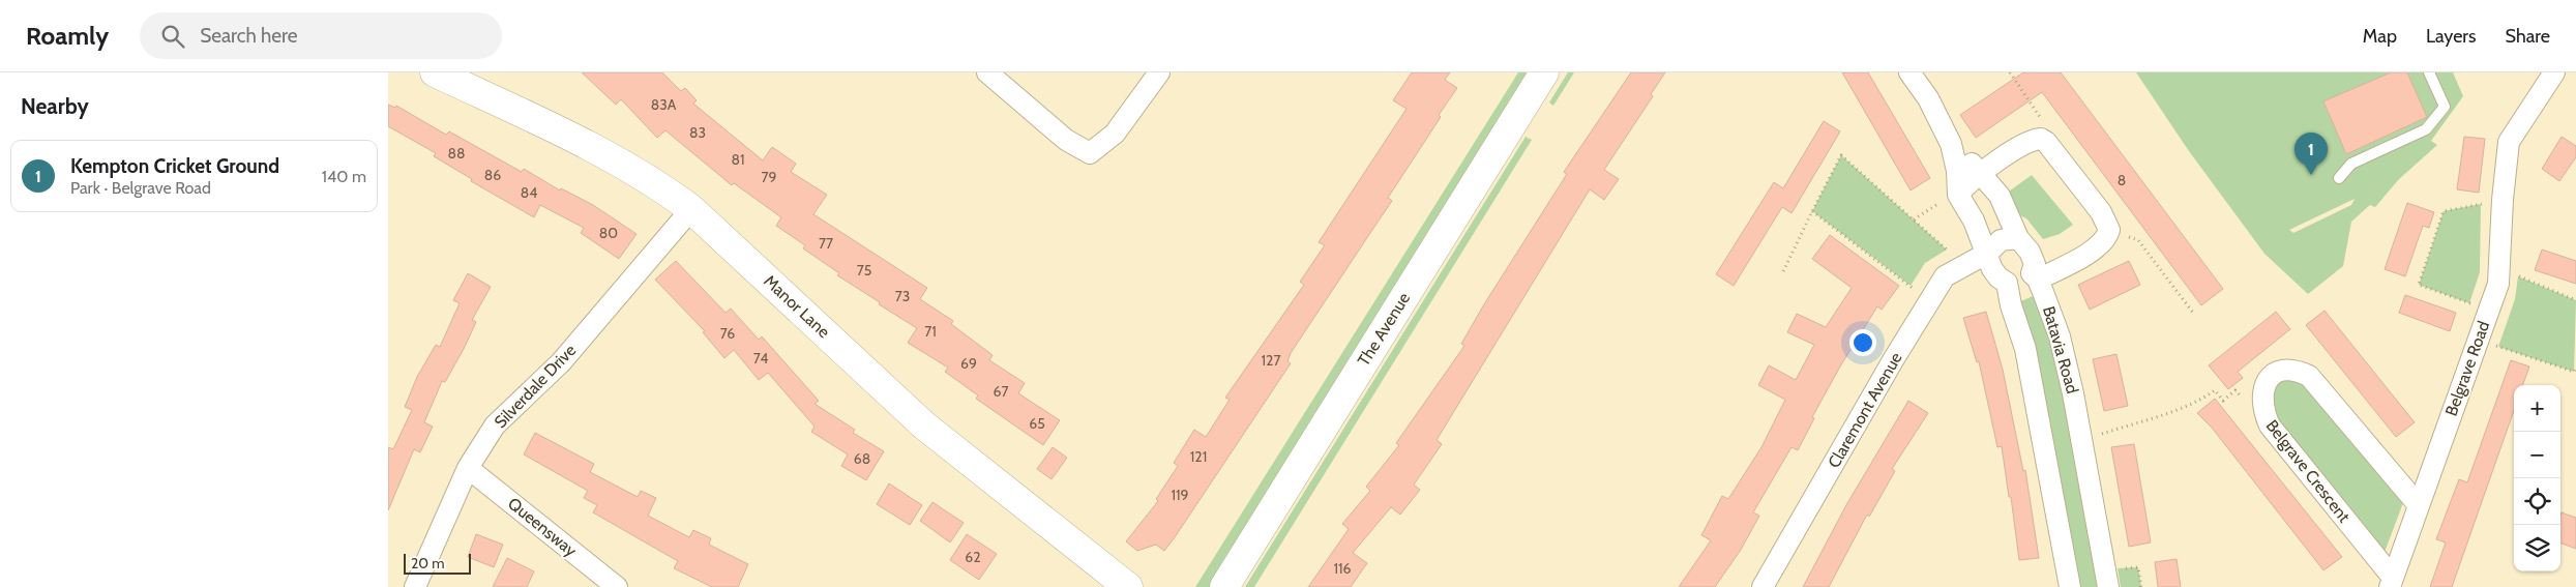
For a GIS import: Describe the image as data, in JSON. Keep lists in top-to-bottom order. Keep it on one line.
{"streets":{"street":["Manor Lane","The Avenue","Batavia Road","Belgrave Road","Silverdale Drive","Claremont Avenue","Belgrave Crescent","Queensway"]},"crossings":[["Manor Lane","Silverdale Drive"],["Batavia Road","Claremont Avenue"],["Belgrave Road","Belgrave Crescent"],["Silverdale Drive","Queensway"]],"house_numbers":["83A","83","88","81","86","79","8","84","80","77","75","73","71","76","74","127","69","67","65","121","68","119","62","116"],"scale_bar":"20 m","page":{"header":"Roamly","search":"Search here","nav":["Map","Layers","Share"],"heading":"Nearby","pins":"1","list":[{"mark":"1","name":"Kempton Cricket Ground","note":"Park · Belgrave Road","value":"140 m"}],"map_buttons":["+","−"],"scale":"20 m"}}
